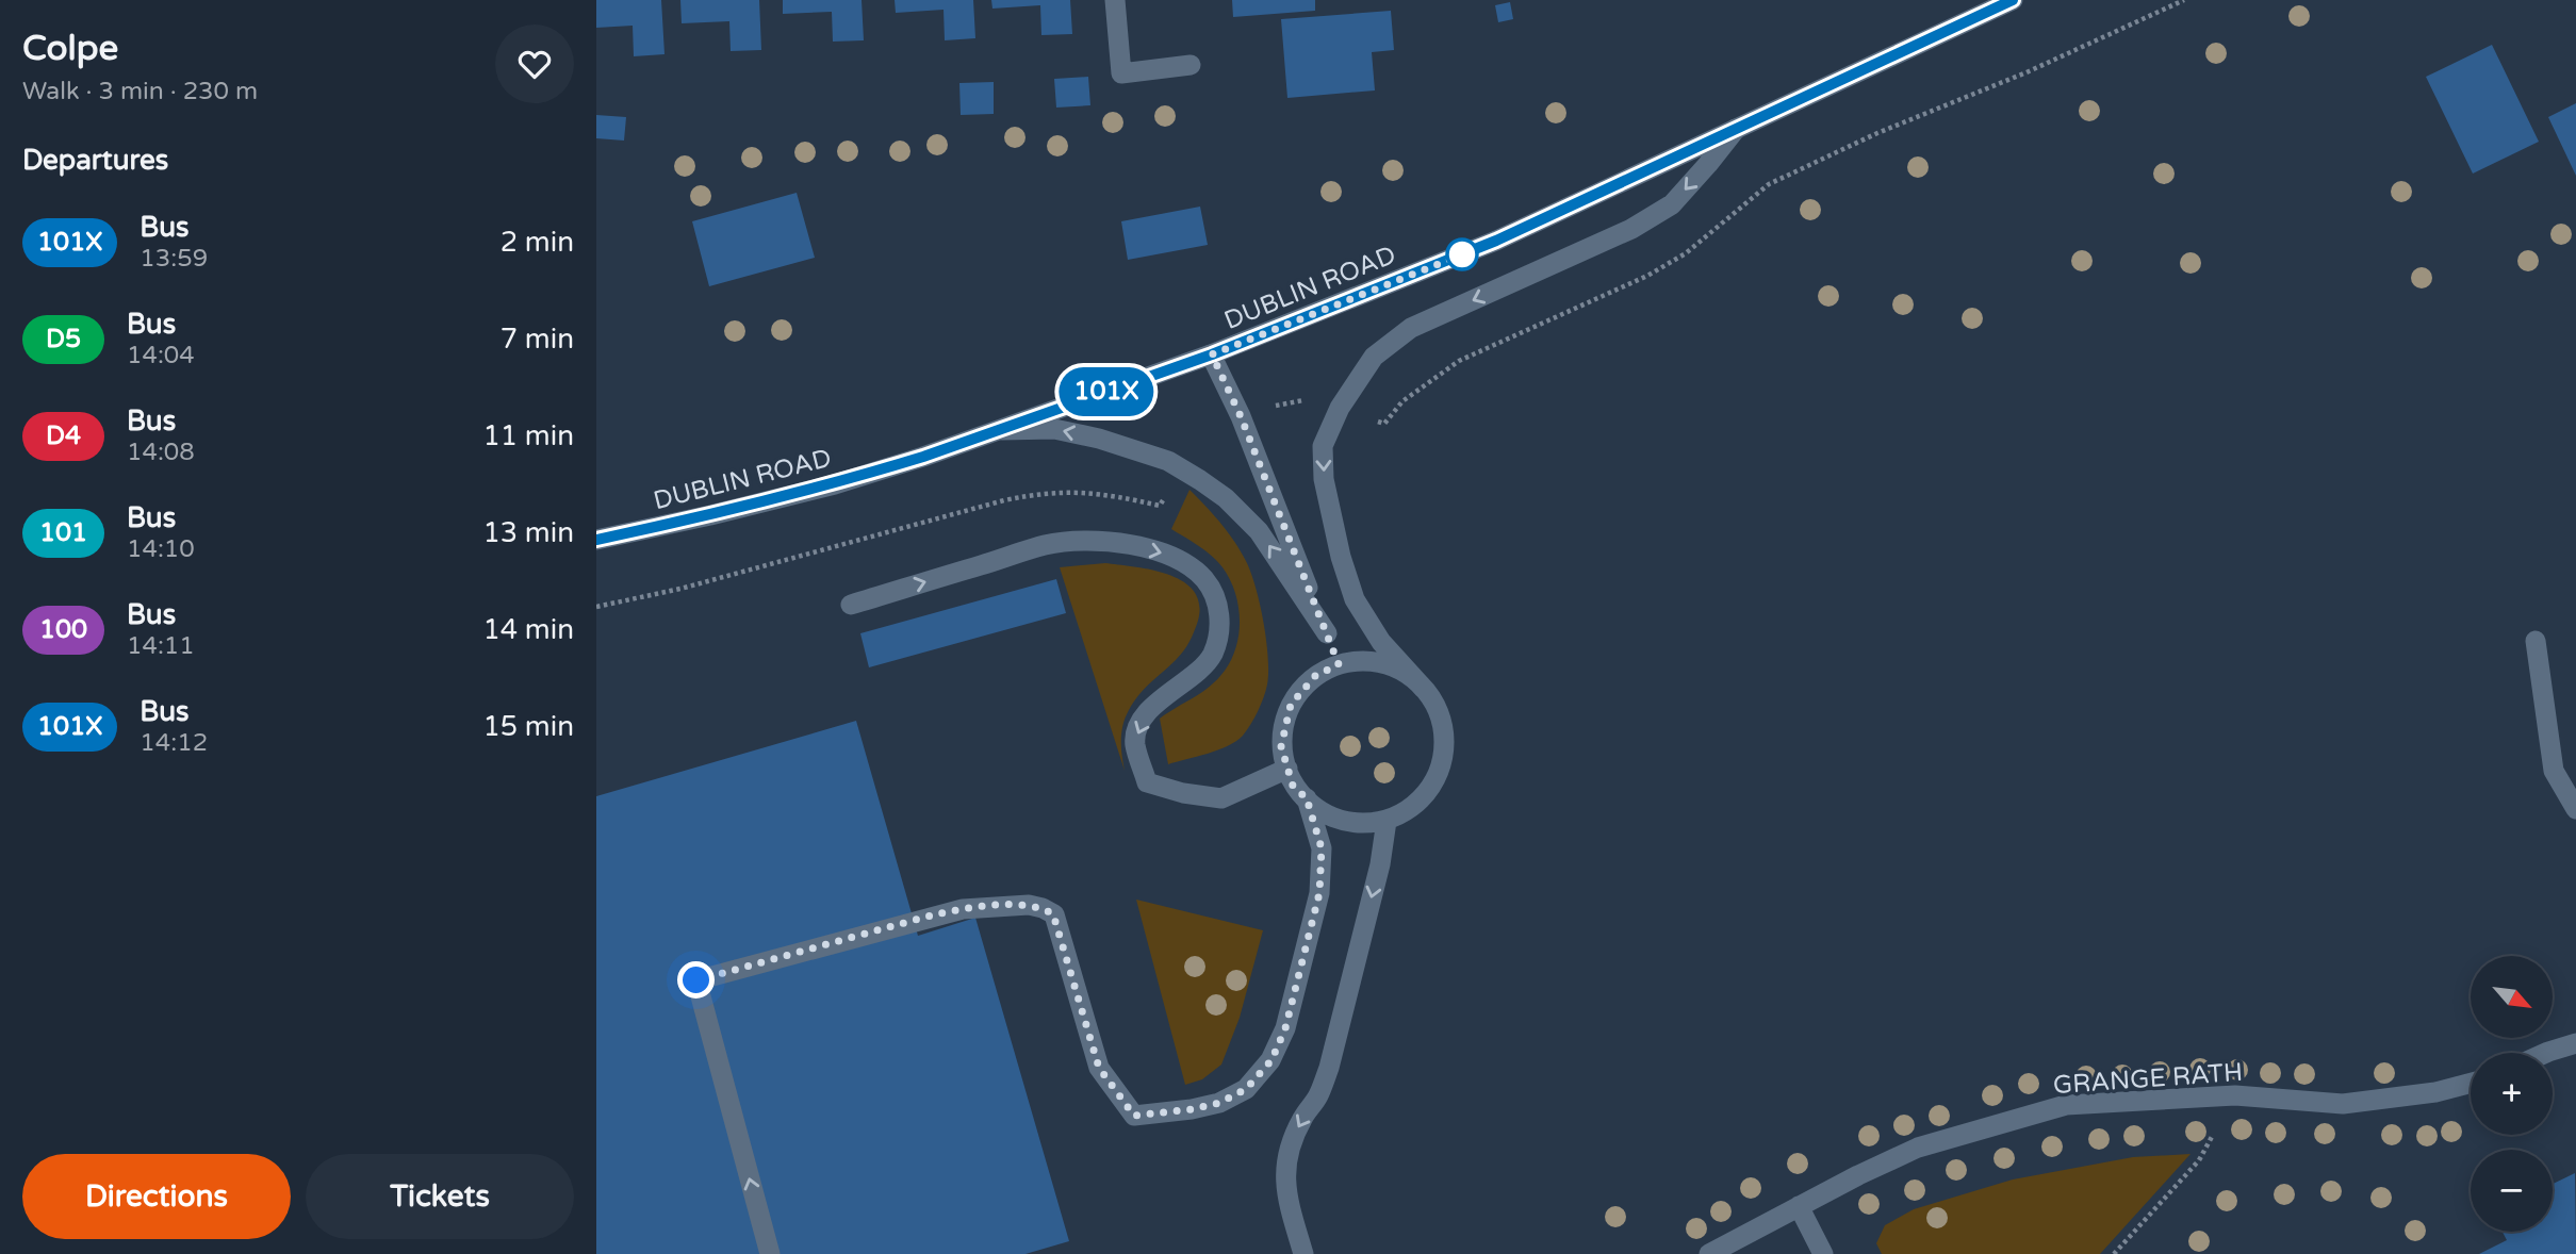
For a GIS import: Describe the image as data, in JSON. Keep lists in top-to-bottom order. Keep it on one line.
{"streets":{"main road":["DUBLIN ROAD","GRANGE RATH"]},"lines":["bus line 101X"],"north":"bottom right","page":{"heading":[["Colpe","Walk · 3 min · 230 m"],"Departures"],"on_map":"101X","list":[{"mark":"101X","name":"Bus","note":"13:59","value":"2 min"},{"mark":"D5","name":"Bus","note":"14:04","value":"7 min"},{"mark":"D4","name":"Bus","note":"14:08","value":"11 min"},{"mark":"101","name":"Bus","note":"14:10","value":"13 min"},{"mark":"100","name":"Bus","note":"14:11","value":"14 min"},{"mark":"101X","name":"Bus","note":"14:12","value":"15 min"}],"map_buttons":["+","−"],"buttons":["Directions","Tickets"]}}
